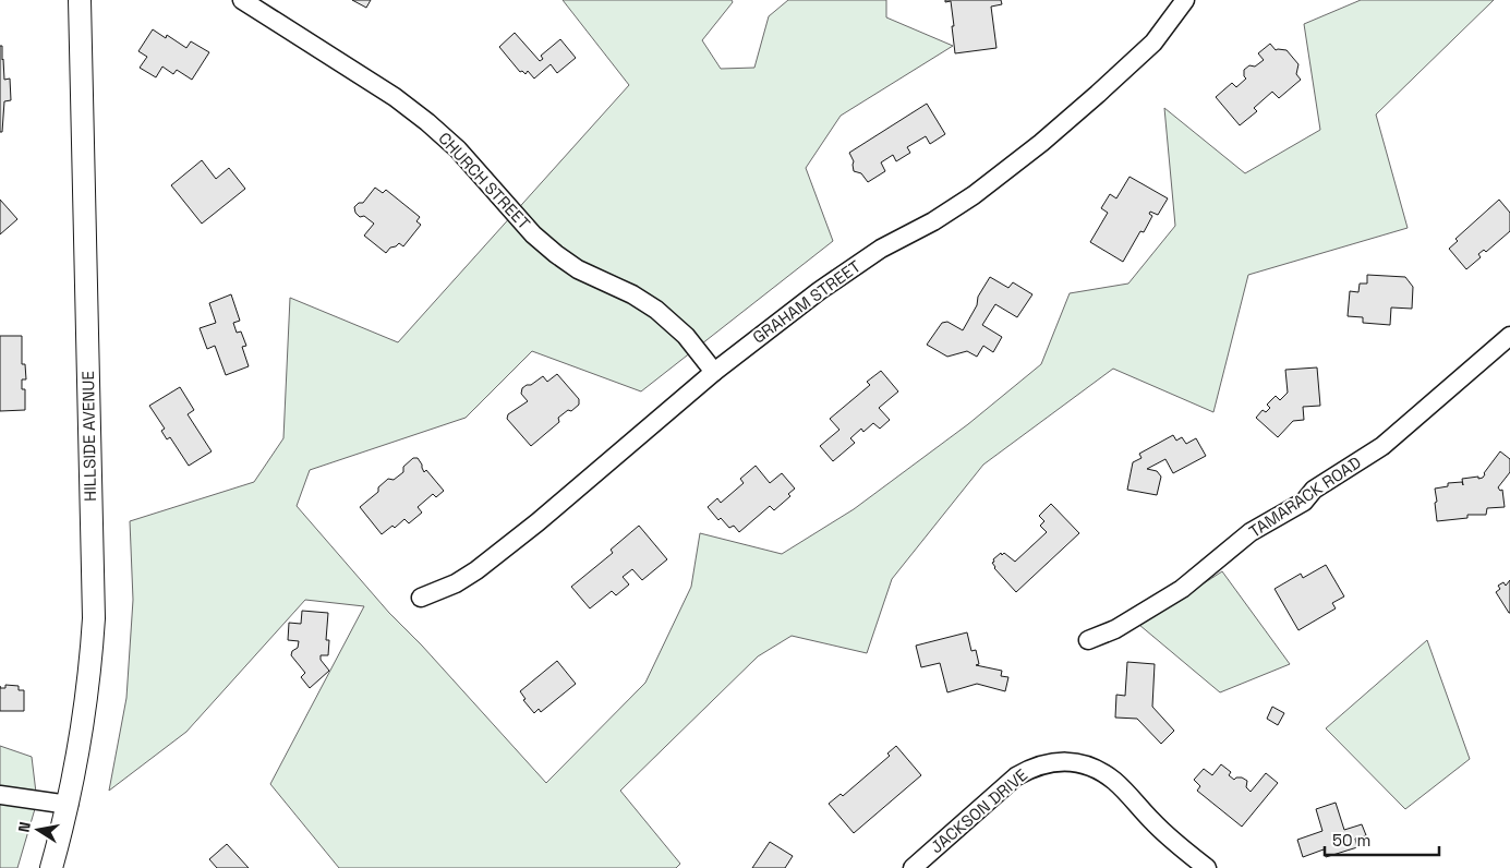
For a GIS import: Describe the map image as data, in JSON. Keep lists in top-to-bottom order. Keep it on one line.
{"streets":{"main road":["HILLSIDE AVENUE"],"street":["CHURCH STREET","GRAHAM STREET","TAMARACK ROAD","JACKSON DRIVE"]},"crossings":[["CHURCH STREET","GRAHAM STREET"]],"scale_bar":"50 m","north":"left"}
